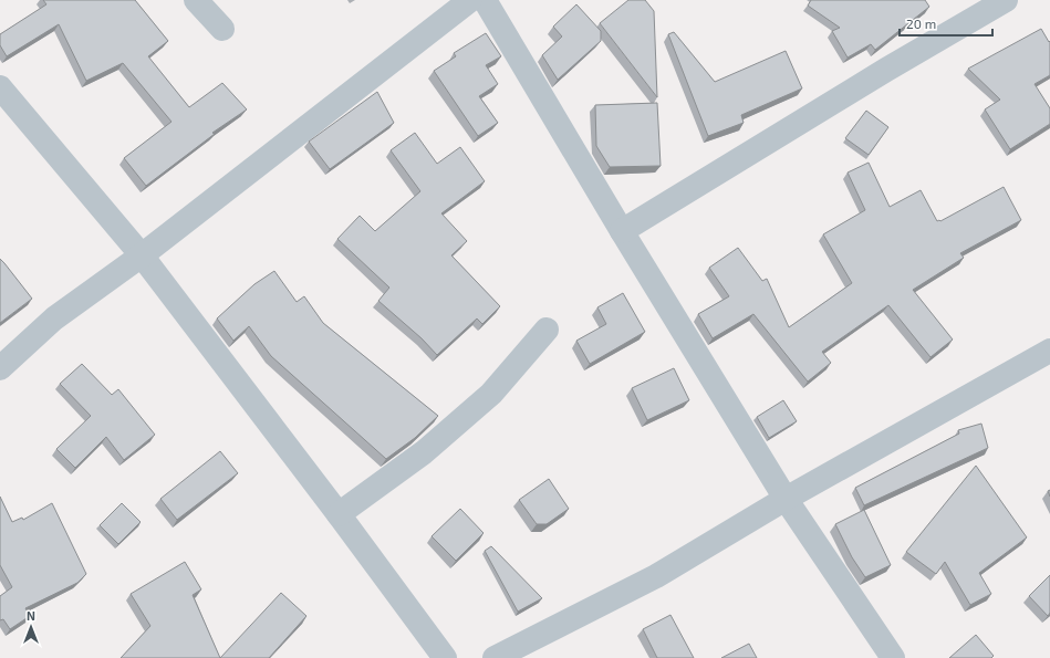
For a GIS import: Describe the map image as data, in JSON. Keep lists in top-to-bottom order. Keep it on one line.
{"scale_bar":"20 m","north":"top"}
